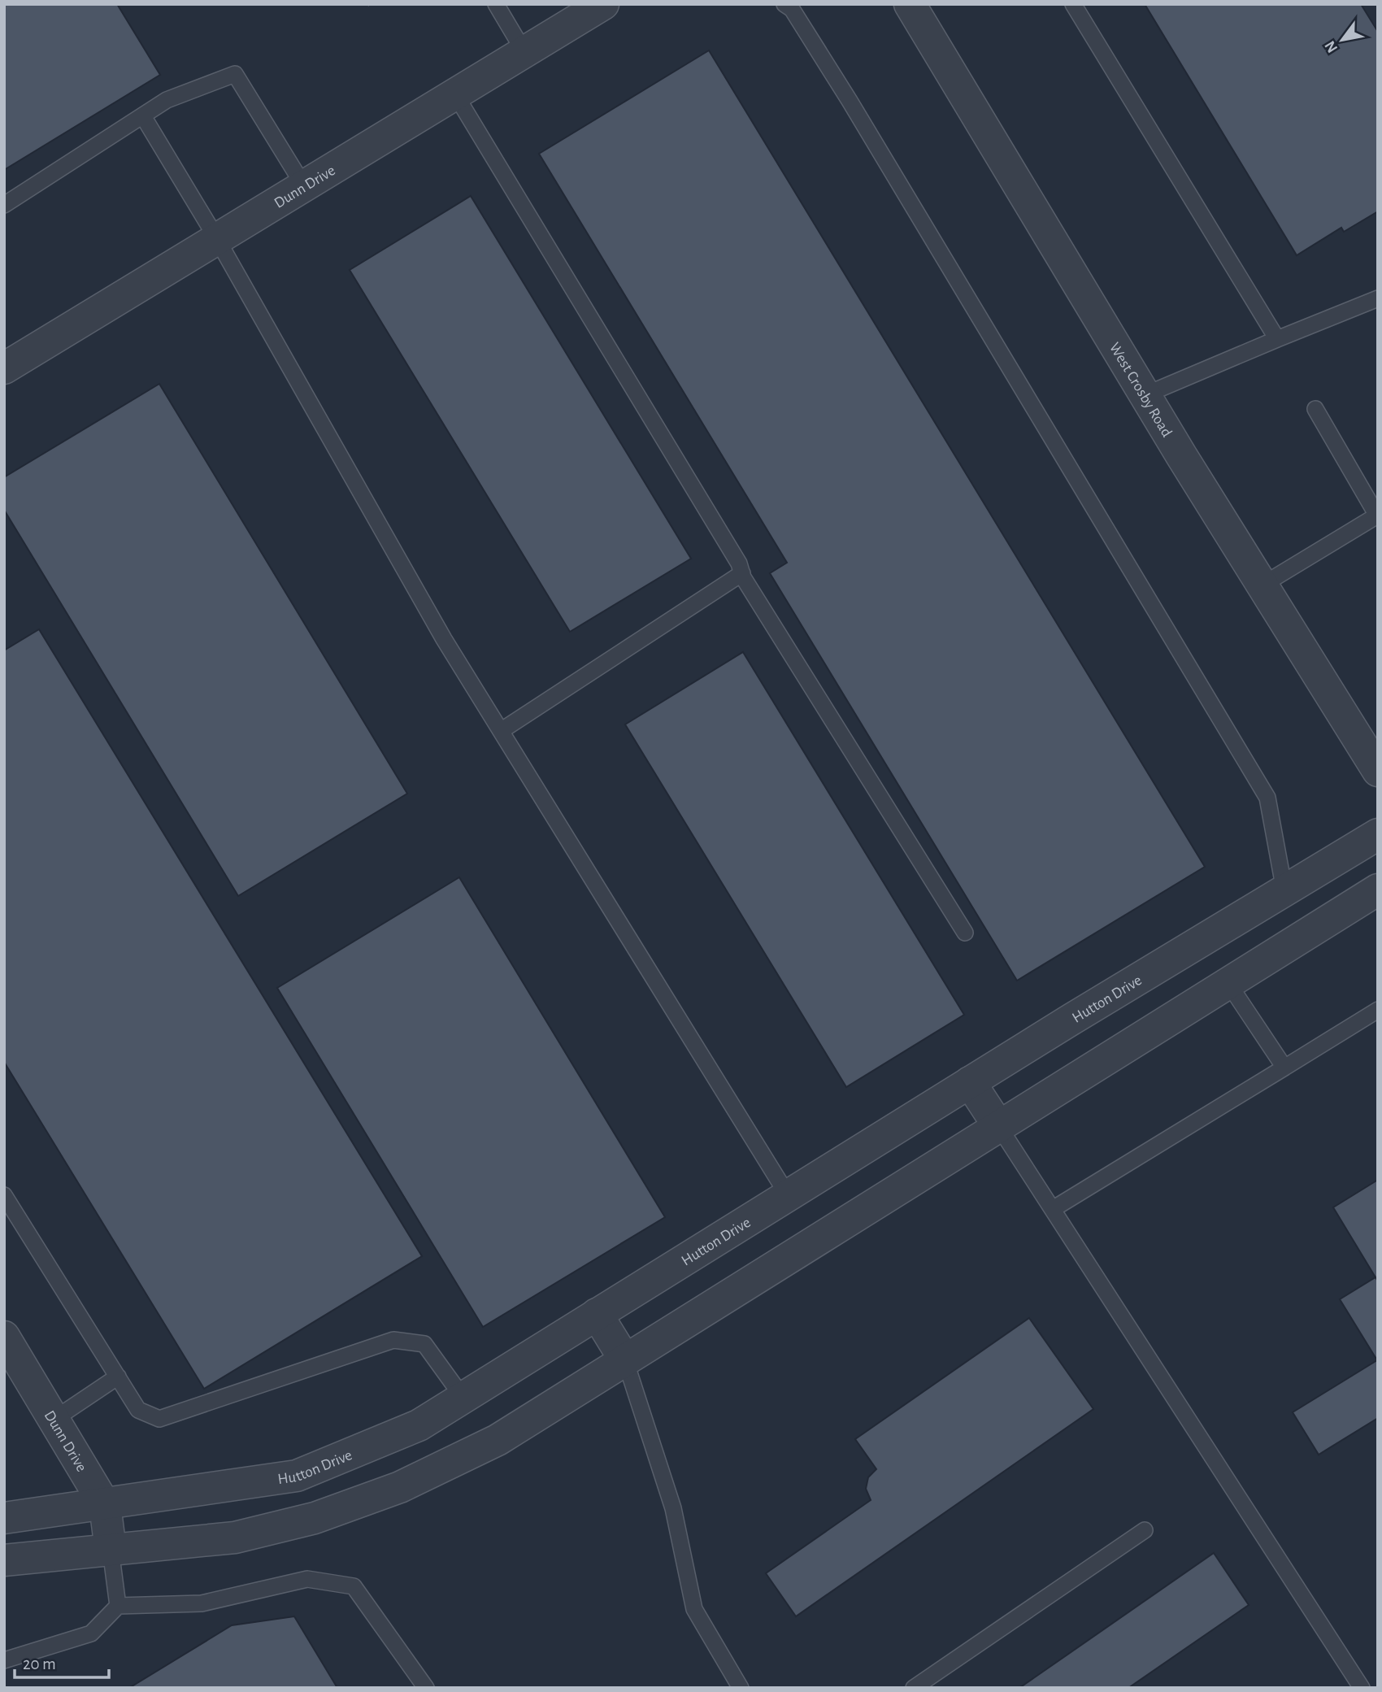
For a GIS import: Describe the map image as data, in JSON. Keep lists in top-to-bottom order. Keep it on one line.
{"streets":{"street":["Dunn Drive","West Crosby Road","Hutton Drive"]},"crossings":[["Dunn Drive","Hutton Drive"]],"scale_bar":"20 m","north":"bottom left"}
